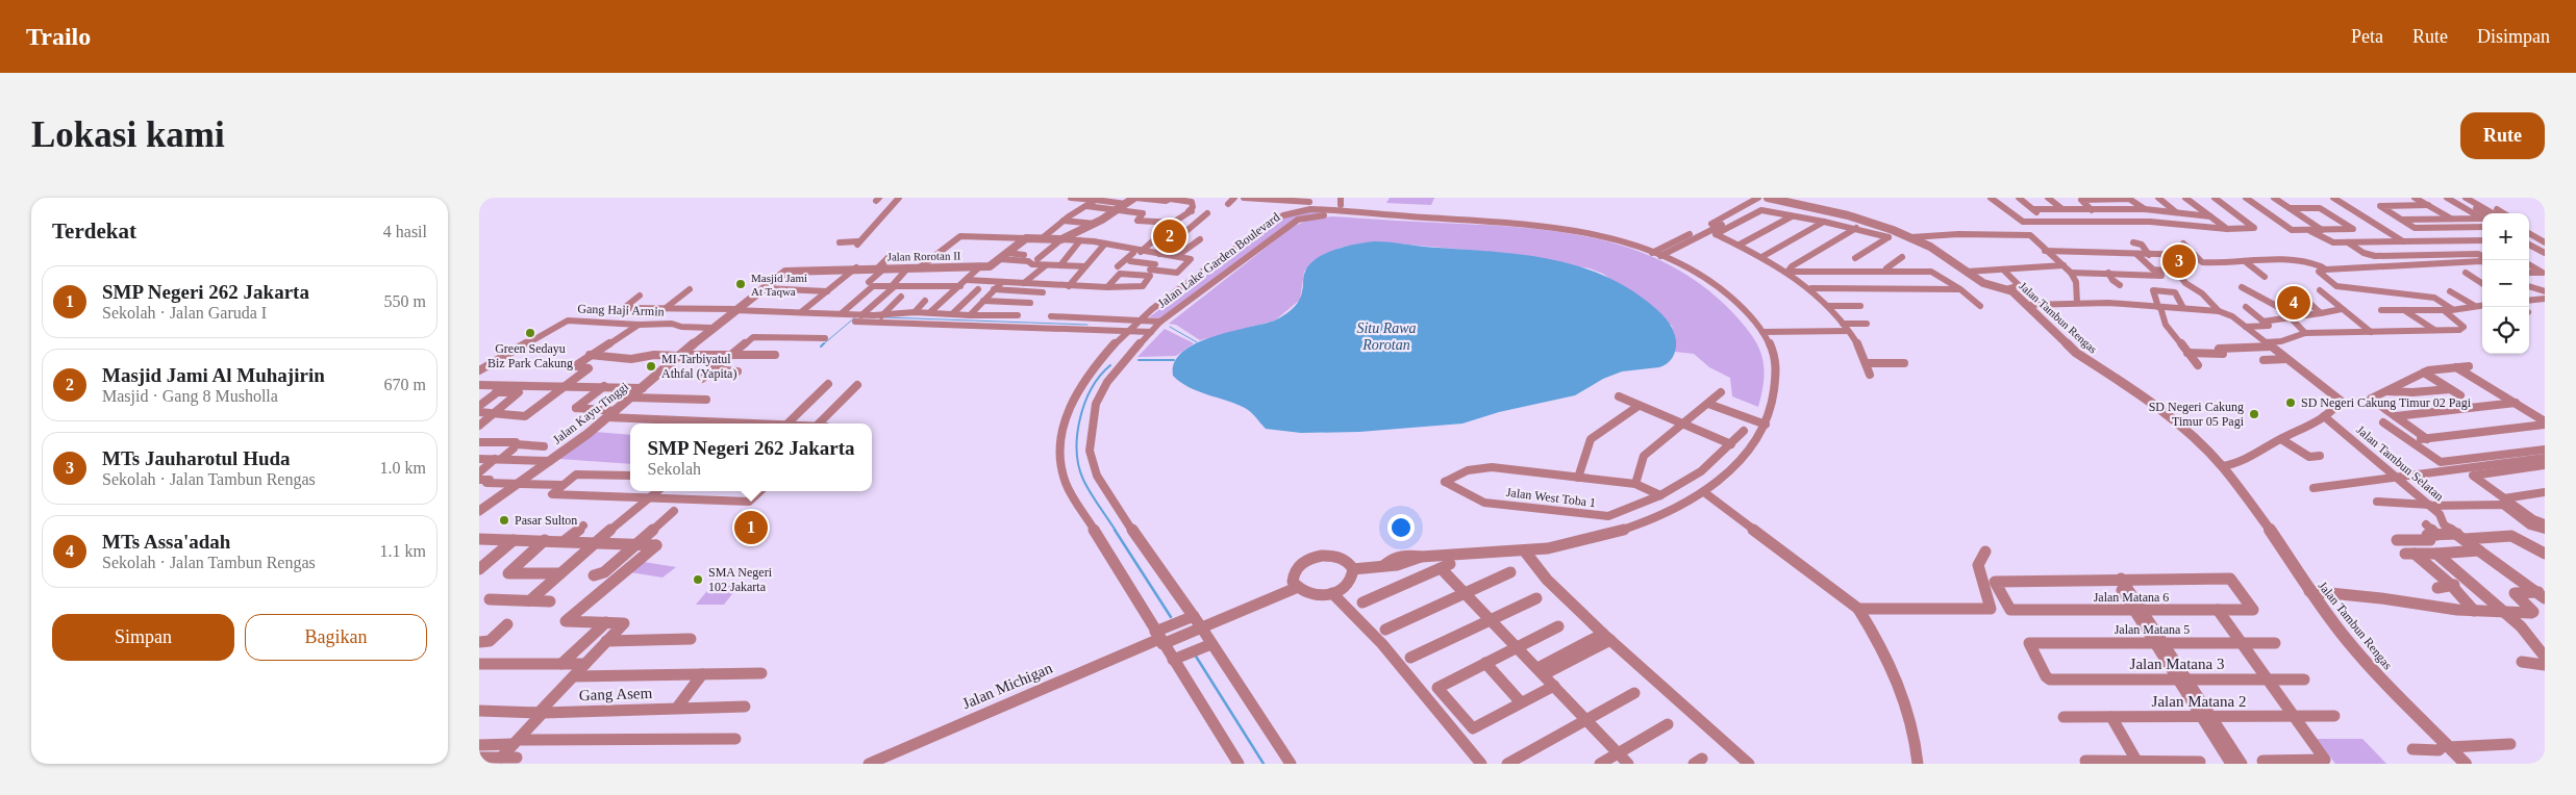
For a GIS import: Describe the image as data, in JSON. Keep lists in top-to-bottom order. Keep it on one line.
{"streets":{"street":["Jalan Rorotan II","Jalan Lake Garden Boulevard","Gang Haji Armin","Jalan Tambun Rengas","Jalan Kayu Tinggi","Jalan Tambun Selatan","Jalan West Toba 1","Jalan Matana 6","Jalan Matana 5","Jalan Matana 3","Jalan Michigan","Gang Asem","Jalan Matana 2"]},"crossings":[["Jalan Rorotan II","Gang Haji Armin"],["Jalan Rorotan II","Jalan Kayu Tinggi"],["Jalan Lake Garden Boulevard","Jalan Michigan"],["Gang Haji Armin","Jalan Kayu Tinggi"],["Jalan Matana 5","Jalan Matana 3"]],"water":["Situ Rawa Rorotan"],"places":["Masjid Jami At Taqwa","Green Sedayu Biz Park Cakung","MI Tarbiyatul Athfal (Yapita)","SD Negeri Cakung Timur 02 Pagi","SD Negeri Cakung Timur 05 Pagi","Pasar Sulton","SMA Negeri 102 Jakarta"],"page":{"header":"Trailo","nav":["Peta","Rute","Disimpan"],"buttons":["Rute",["Simpan","Bagikan"]],"title":"Lokasi kami","heading":["Terdekat","4 hasil"],"map_buttons":["+","−"],"pins":["2","3","4","1"],"list":[{"mark":"1","name":"SMP Negeri 262 Jakarta","note":"Sekolah · Jalan Garuda I","value":"550 m"},{"mark":"2","name":"Masjid Jami Al Muhajirin","note":"Masjid · Gang 8 Musholla","value":"670 m"},{"mark":"3","name":"MTs Jauharotul Huda","note":"Sekolah · Jalan Tambun Rengas","value":"1.0 km"},{"mark":"4","name":"MTs Assa'adah","note":"Sekolah · Jalan Tambun Rengas","value":"1.1 km"}],"popup":["SMP Negeri 262 Jakarta","Sekolah"]}}
